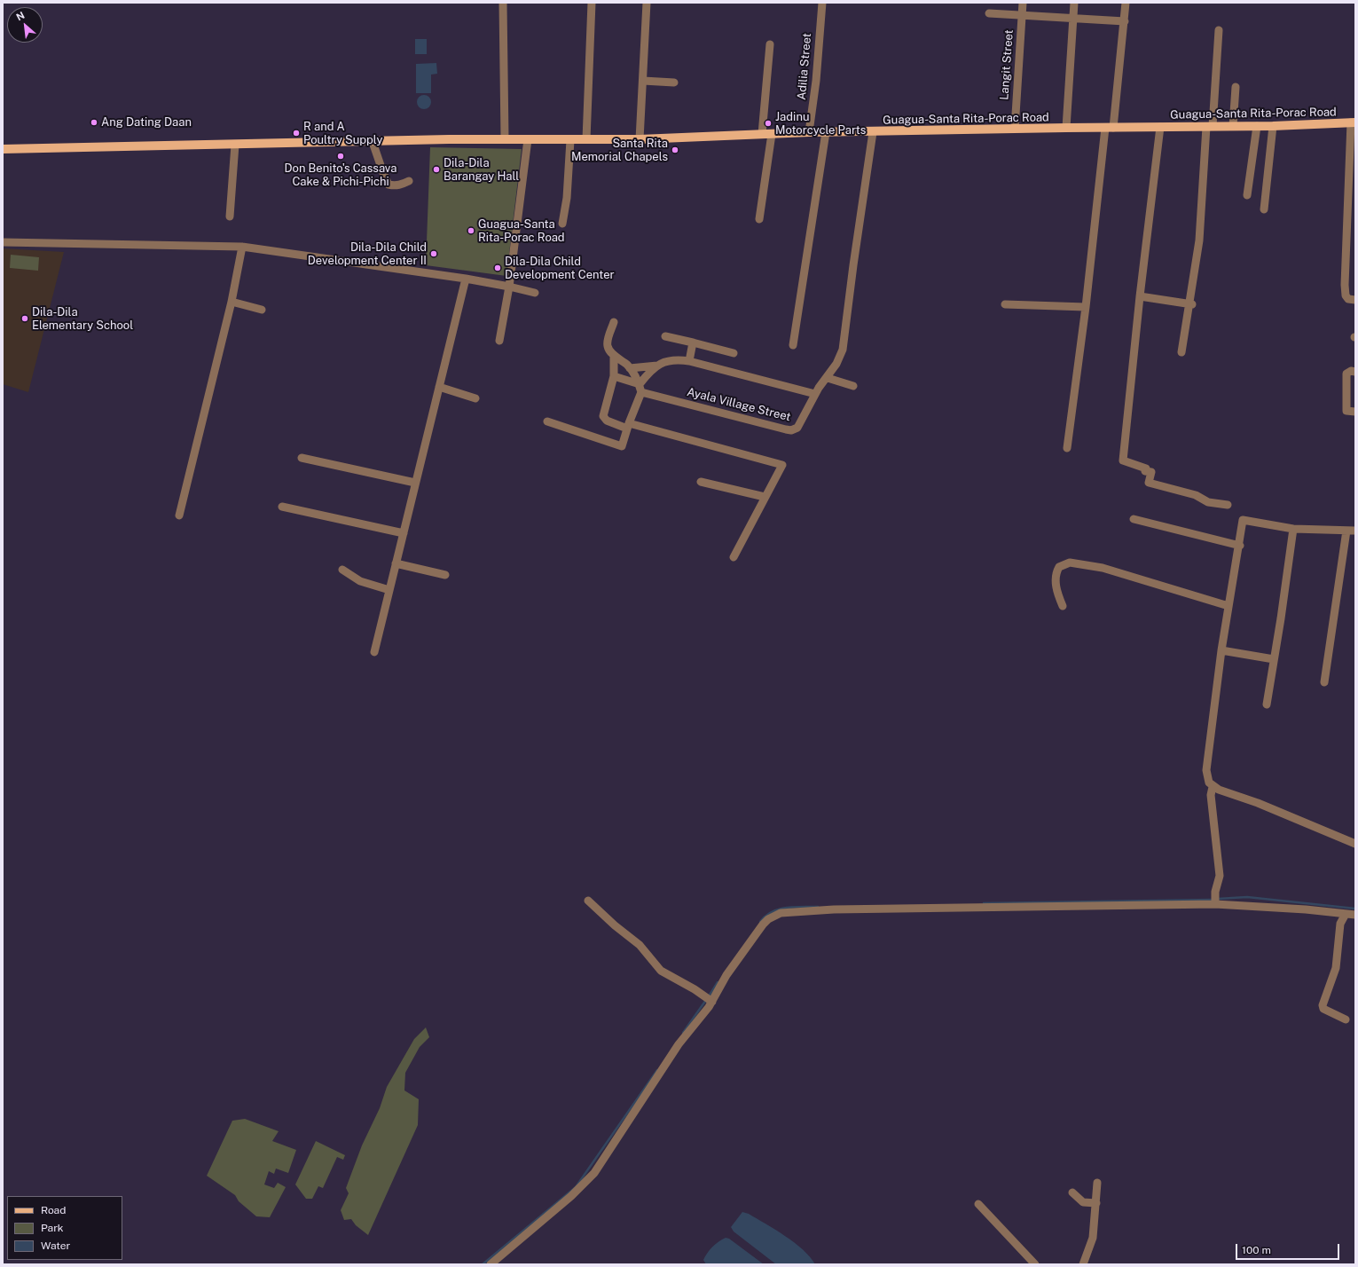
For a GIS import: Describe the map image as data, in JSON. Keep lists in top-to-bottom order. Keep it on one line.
{"streets":{"main road":["Guagua-Santa Rita-Porac Road"],"street":["Langit Street","Adilia Street","Ayala Village Street"]},"crossings":[["Langit Street","Guagua-Santa Rita-Porac Road"],["Adilia Street","Guagua-Santa Rita-Porac Road"],["Guagua-Santa Rita-Porac Road","Ayala Village Street"]],"places":["Ang Dating Daan","Jadinu Motorcycle Parts","R and A Poultry Supply","Santa Rita Memorial Chapels","Don Benito's Cassava Cake & Pichi-Pichi","Dila-Dila Barangay Hall","Guagua-Santa Rita-Porac Road","Dila-Dila Child Development Center II","Dila-Dila Child Development Center","Dila-Dila Elementary School"],"legend":["Road","Park","Water"],"scale_bar":"100 m","north":"top left"}
